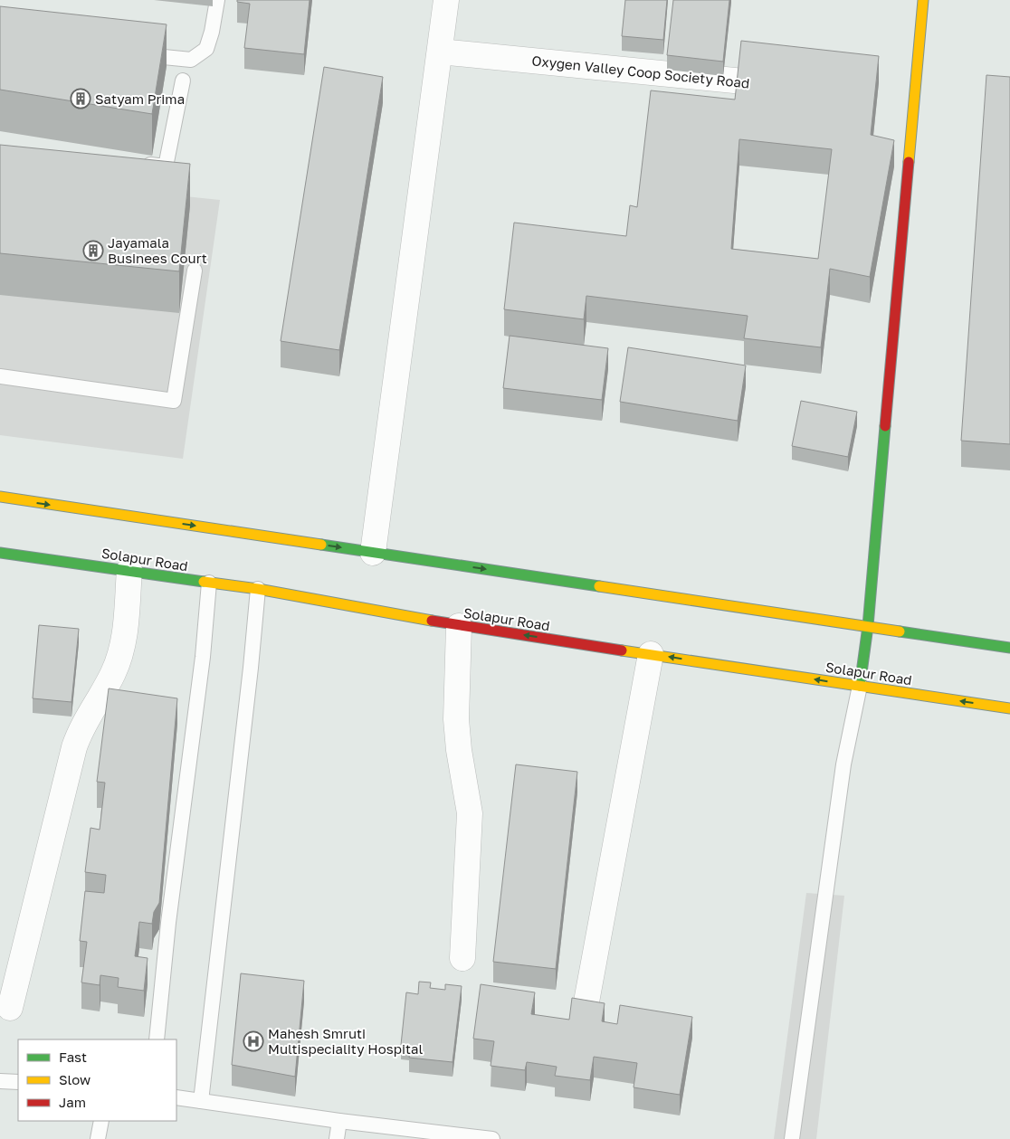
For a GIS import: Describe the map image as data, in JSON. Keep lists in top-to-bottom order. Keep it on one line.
{"streets":{"main road":["Solapur Road"],"street":["Oxygen Valley Coop Society Road"]},"places":{"building":["Satyam Prima","Jayamala Businees Court"],"hospital":["Mahesh Smruti Multispeciality Hospital"]},"legend":["Fast","Slow","Jam"]}
